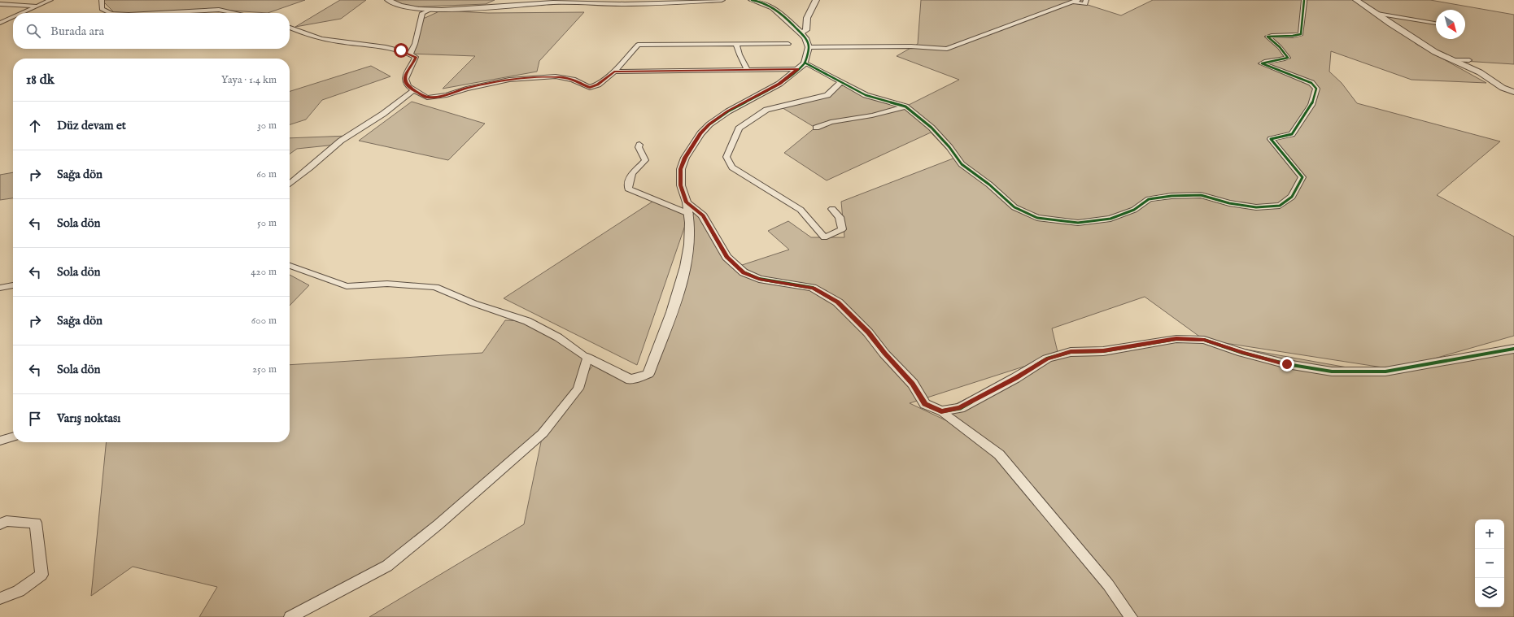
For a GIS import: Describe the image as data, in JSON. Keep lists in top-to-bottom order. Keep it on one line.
{"north":"bottom right","page":{"search":"Burada ara","heading":["18 dk","Yaya · 1.4 km"],"list":[["Düz devam et","30 m"],["Sağa dön","60 m"],["Sola dön","50 m"],["Sola dön","420 m"],["Sağa dön","600 m"],["Sola dön","250 m"],"Varış noktası"],"map_buttons":["+","−"]}}
